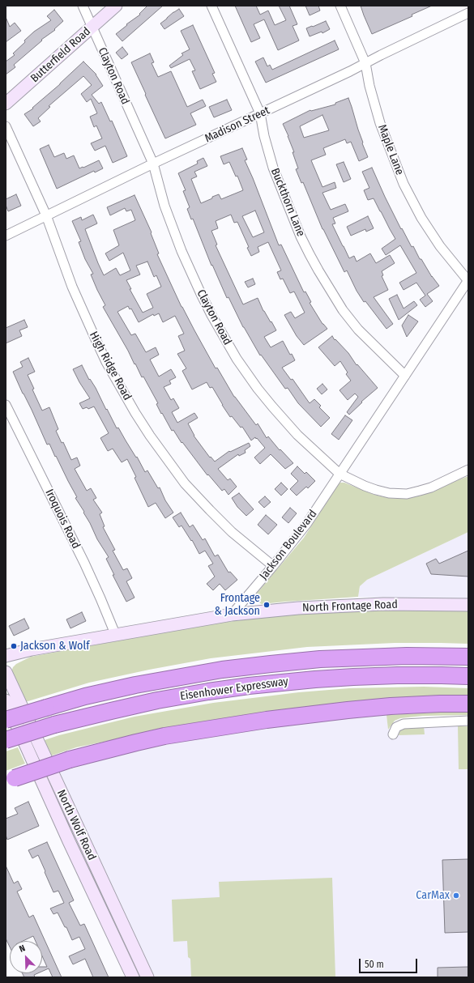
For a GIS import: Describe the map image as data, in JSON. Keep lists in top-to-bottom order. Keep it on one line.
{"streets":{"highway":["Eisenhower Expressway"],"main road":["Butterfield Road","North Frontage Road","North Wolf Road"],"street":["Clayton Road","Madison Street","Maple Lane","Buckthorn Lane","High Ridge Road","Iroquois Road","Jackson Boulevard"]},"crossings":[["Butterfield Road","Clayton Road"],["Clayton Road","Madison Street"],["Clayton Road","Jackson Boulevard"],["Madison Street","Maple Lane"],["Madison Street","Buckthorn Lane"],["Madison Street","High Ridge Road"],["Maple Lane","Jackson Boulevard"],["Buckthorn Lane","Jackson Boulevard"],["High Ridge Road","Jackson Boulevard"],["Jackson Boulevard","North Frontage Road"]],"places":["Frontage & Jackson","Jackson & Wolf","CarMax"],"scale_bar":"50 m","north":"top left"}
